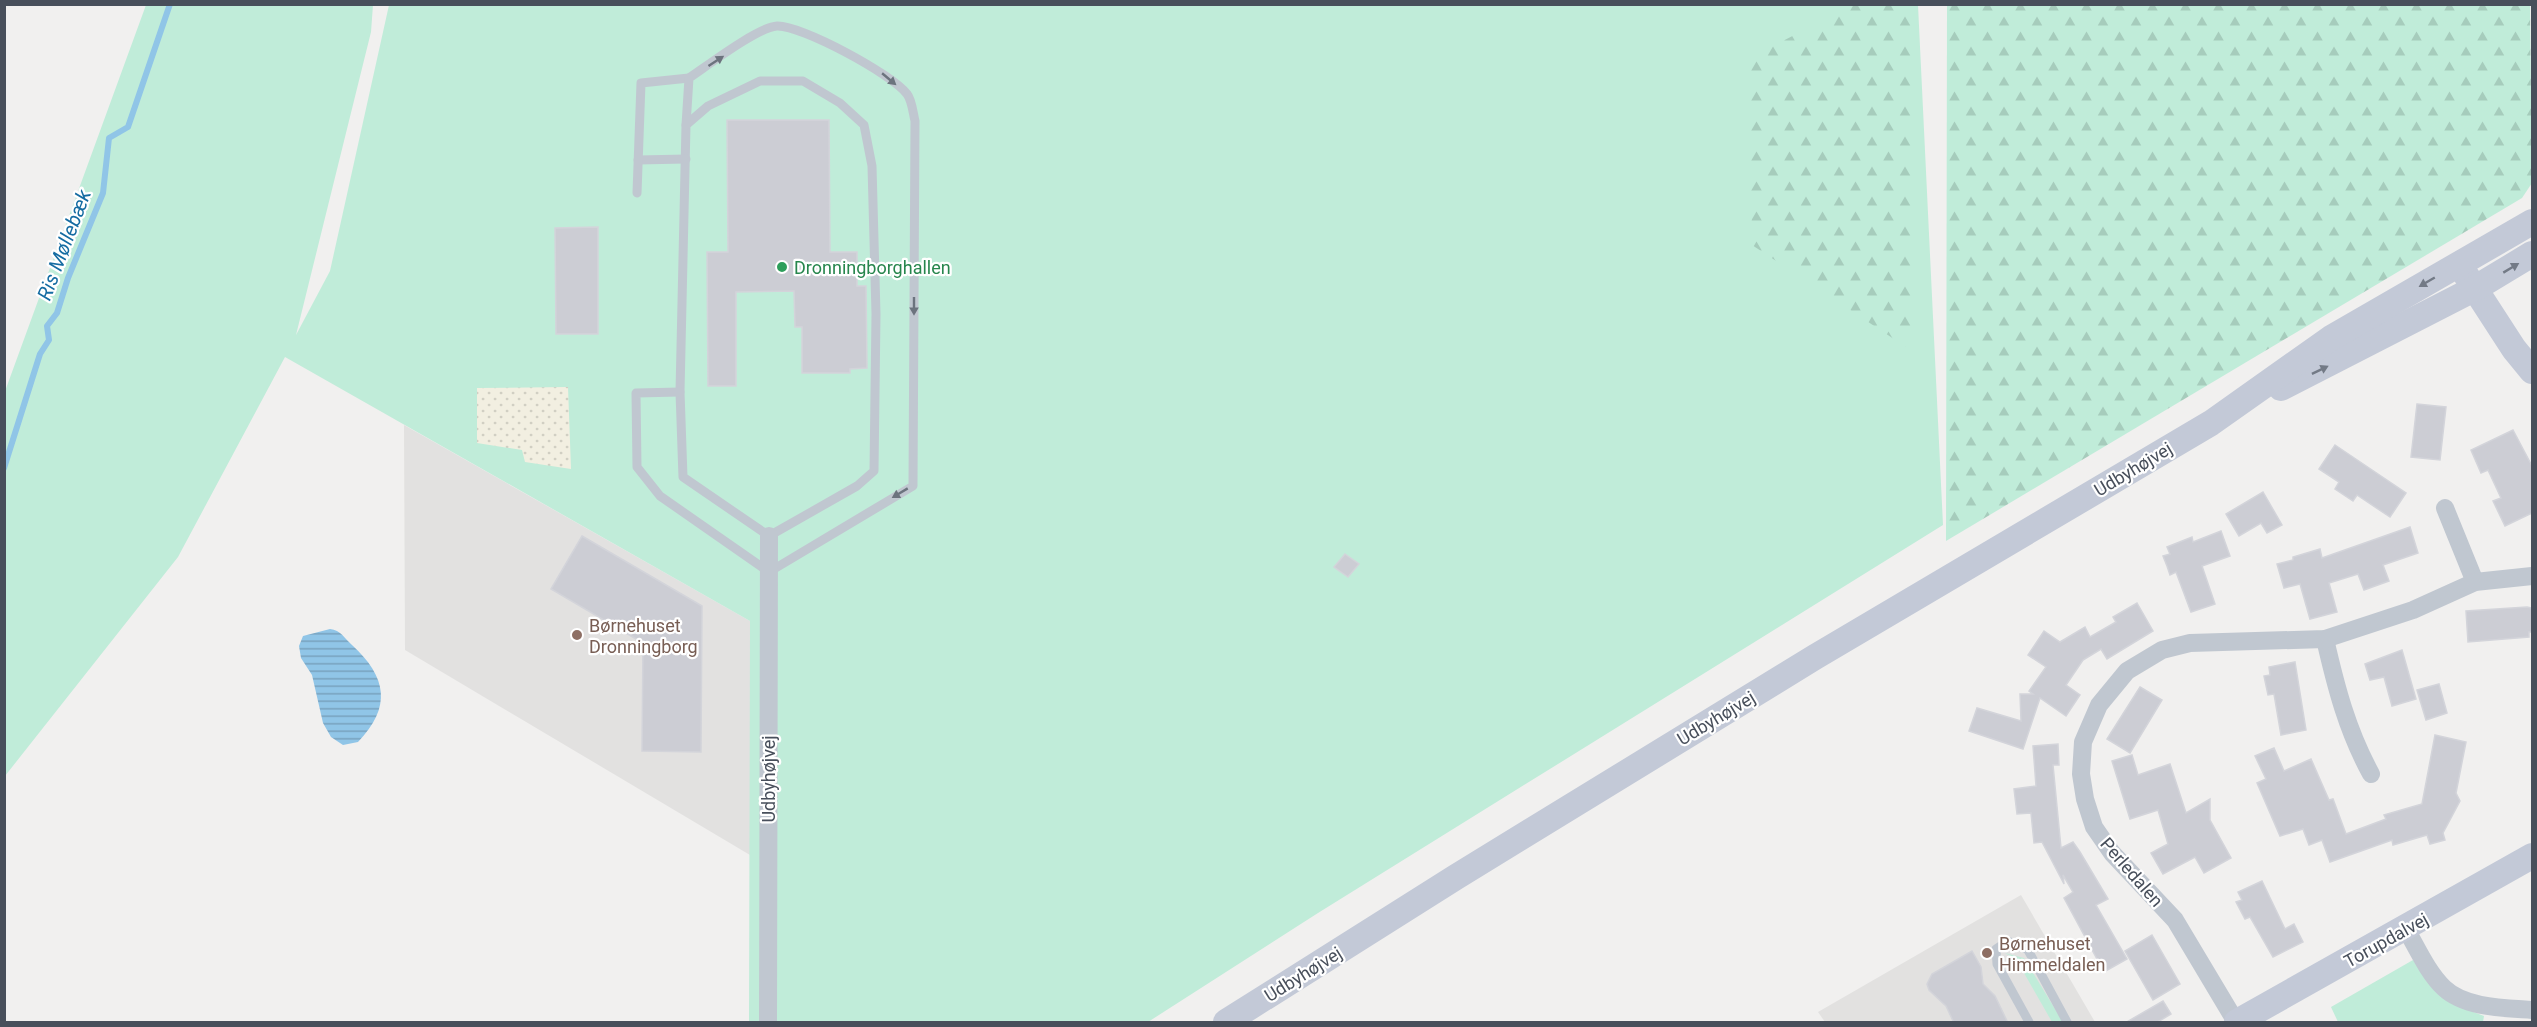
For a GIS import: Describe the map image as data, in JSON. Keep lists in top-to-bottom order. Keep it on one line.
{"streets":{"street":["Udbyhøjvej","Perledalen","Torupdalvej"]},"crossings":[["Perledalen","Torupdalvej"]],"water":["Ris Møllebæk"],"places":["Dronningborghallen","Børnehuset Dronningborg","Børnehuset Himmeldalen"]}
